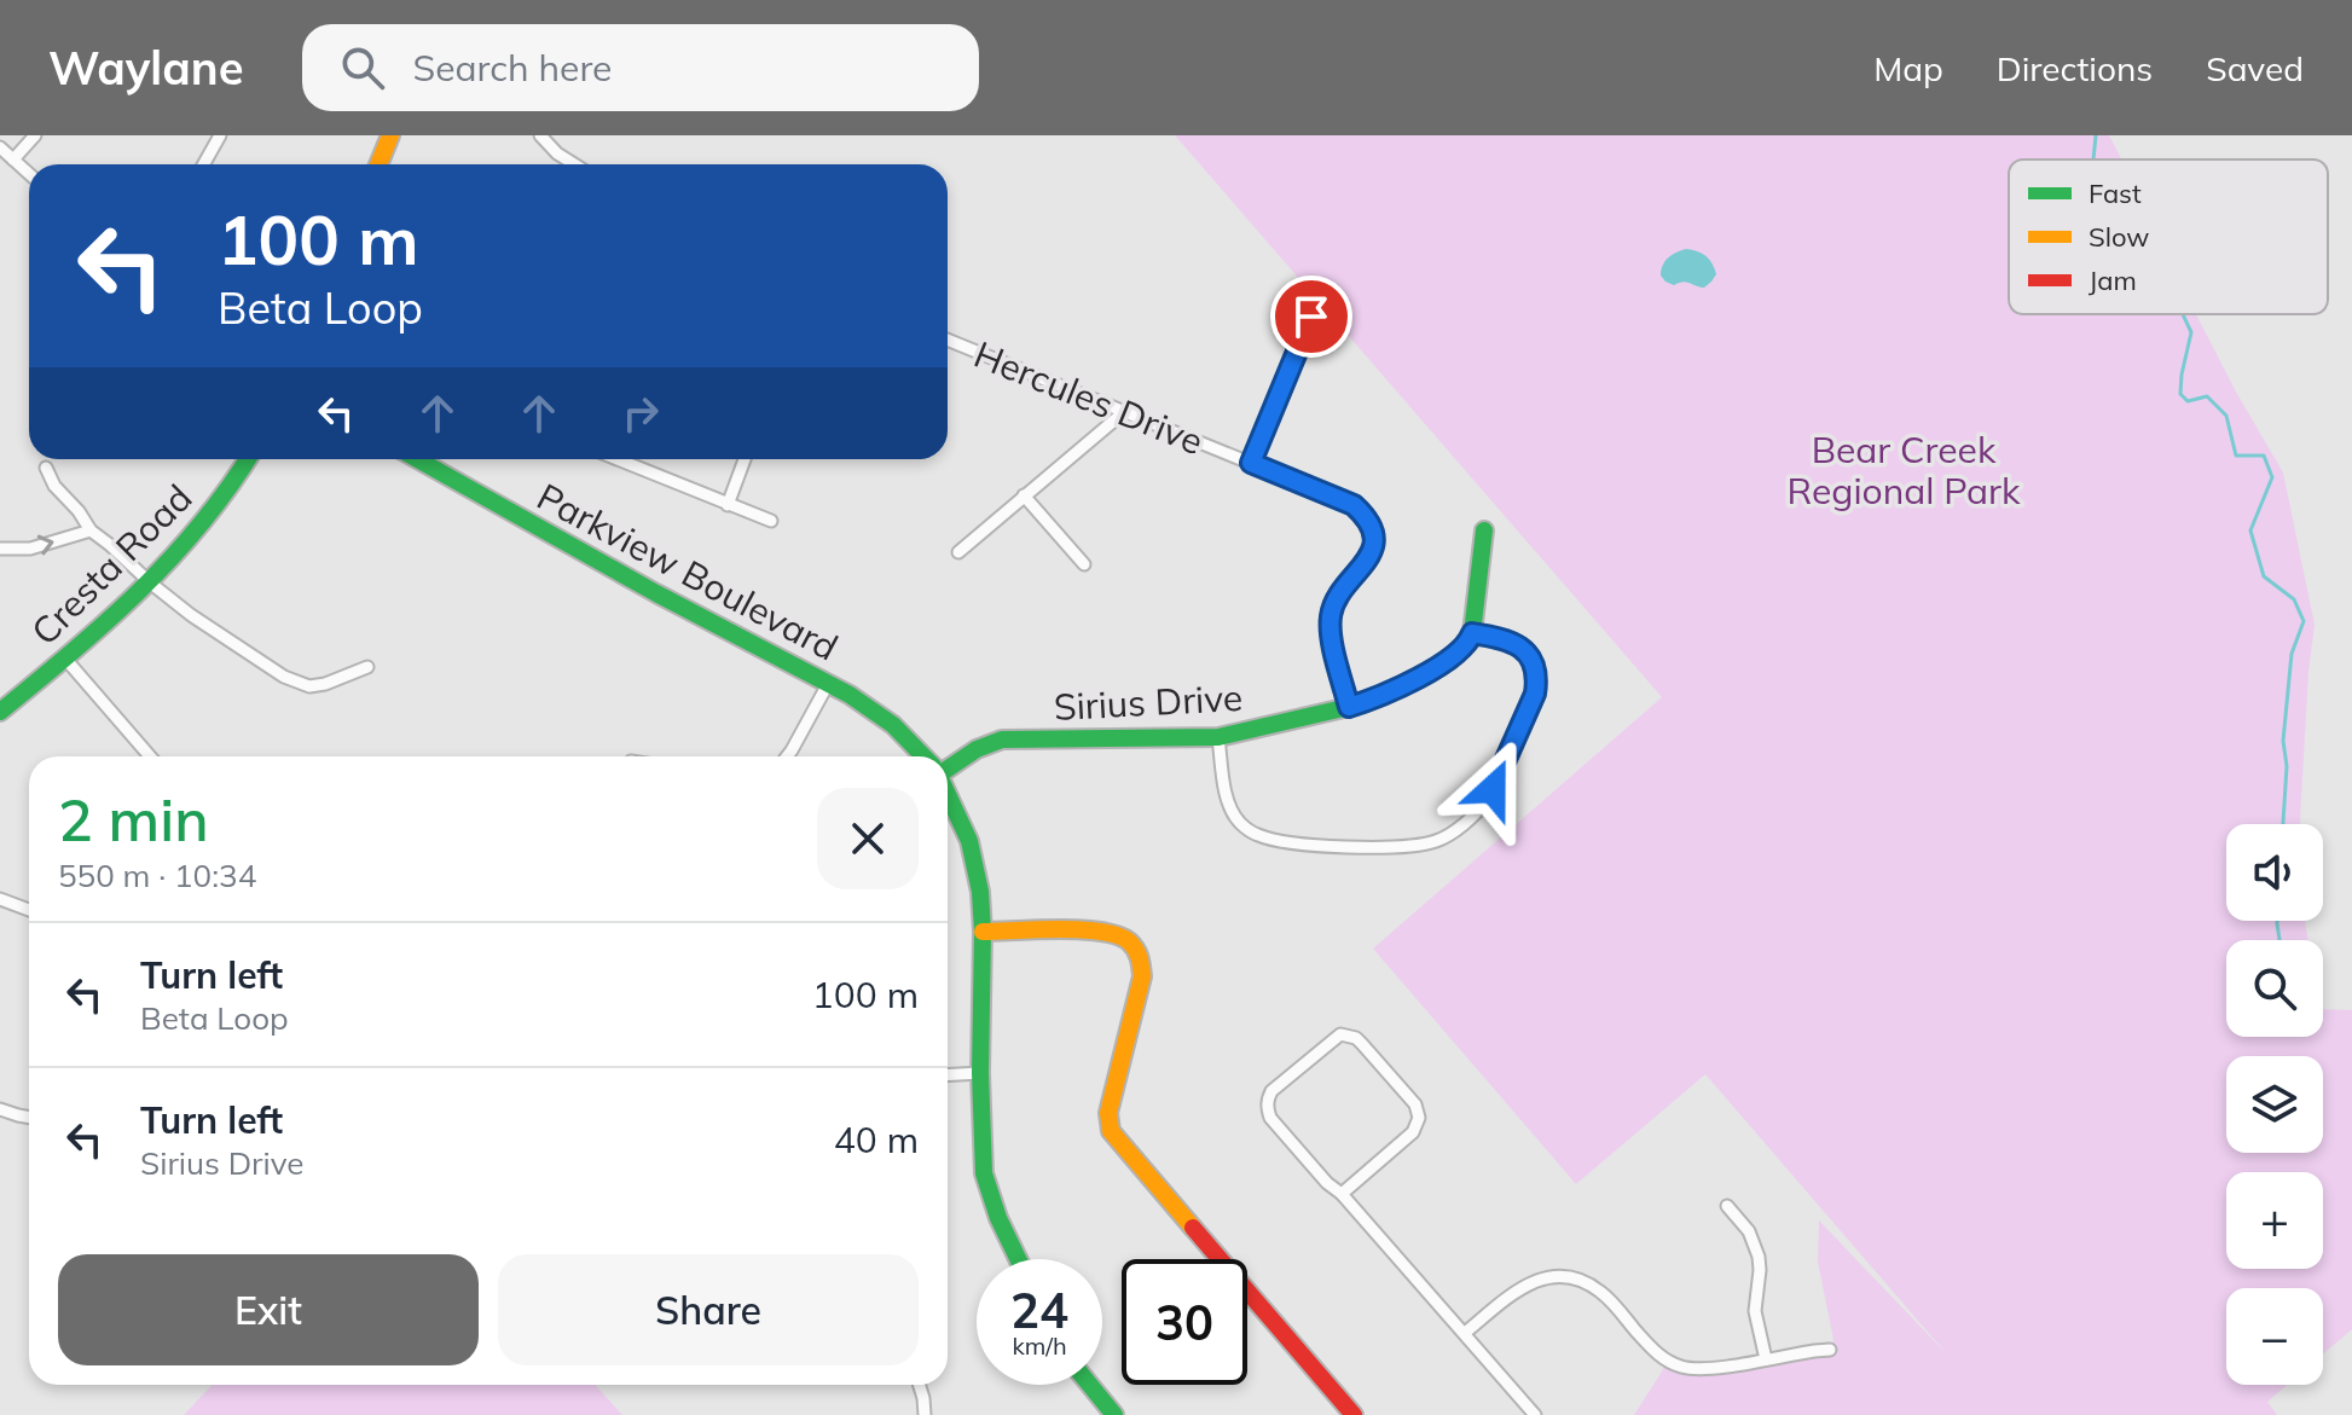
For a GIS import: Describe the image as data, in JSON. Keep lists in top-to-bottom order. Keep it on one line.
{"streets":{"street":["Hercules Drive","Cresta Road","Parkview Boulevard","Sirius Drive"]},"crossings":[["Hercules Drive","Sirius Drive"]],"parks":["Bear Creek Regional Park"],"legend":["Fast","Slow","Jam"],"page":{"header":"Waylane","search":"Search here","nav":["Map","Directions","Saved"],"turn":["100 m","Beta Loop"],"heading":["2 min","550 m · 10:34"],"map_buttons":["+","−"],"list":[{"name":"Turn left","note":"Beta Loop","value":"100 m"},{"name":"Turn left","note":"Sirius Drive","value":"40 m"}],"buttons":["Exit","Share"],"speed":"24 km/h","limit":"30"}}
